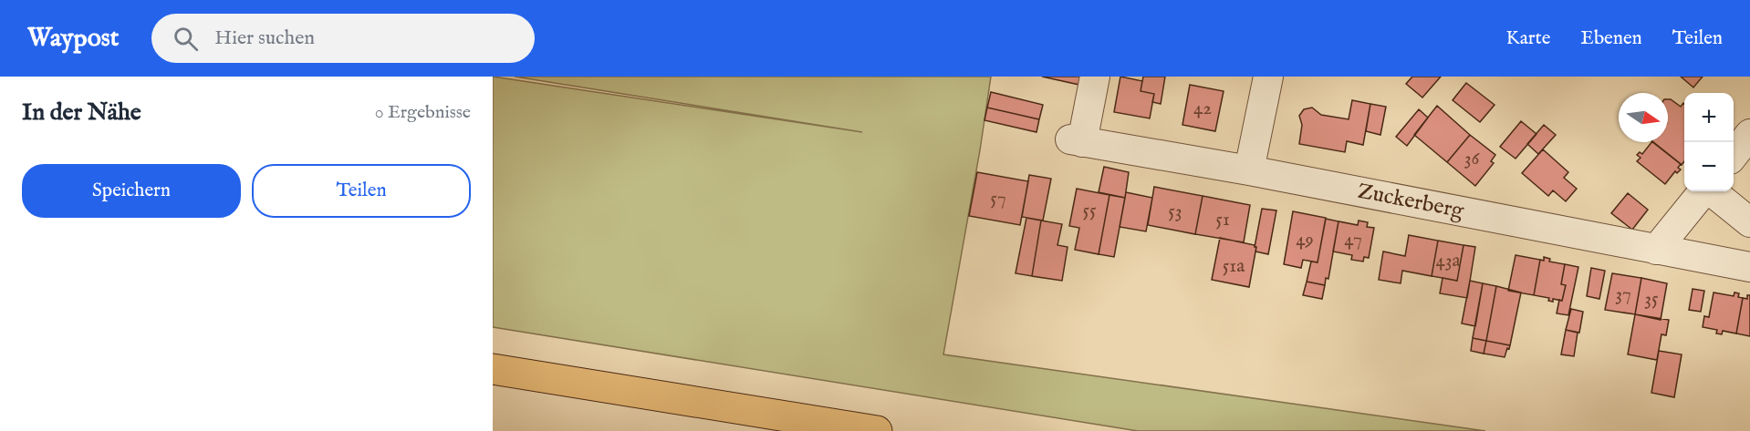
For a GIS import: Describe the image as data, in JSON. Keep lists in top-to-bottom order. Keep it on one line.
{"streets":{"street":["Zuckerberg"]},"house_numbers":["42","36","57","55","53","51","49","47","43a","51a","37","35"],"north":"right","page":{"header":"Waypost","search":"Hier suchen","nav":["Karte","Ebenen","Teilen"],"heading":["In der Nähe","0 Ergebnisse"],"map_buttons":["+","−"],"buttons":["Speichern","Teilen"]}}
